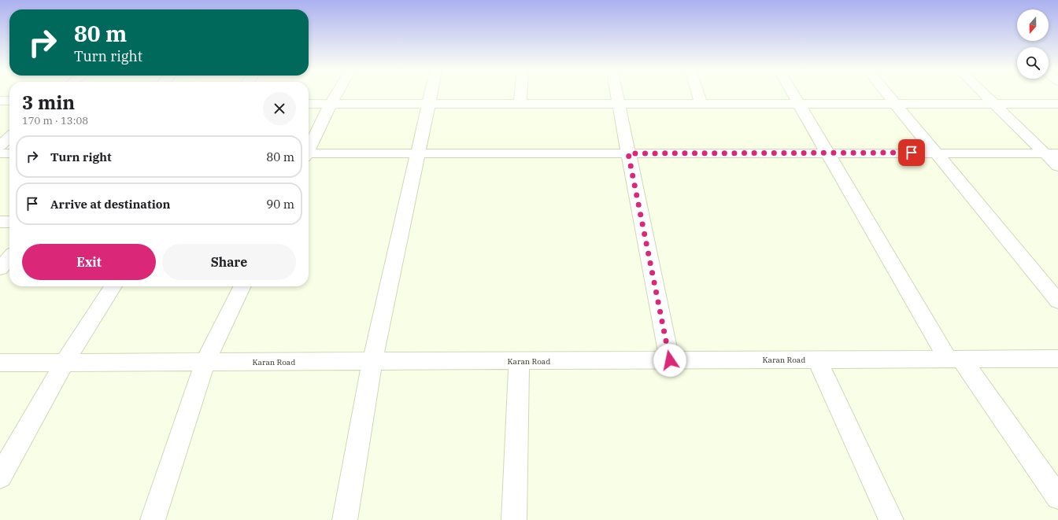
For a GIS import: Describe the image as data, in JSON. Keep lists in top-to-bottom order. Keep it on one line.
{"streets":{"street":["Karan Road"]},"north":"bottom","page":{"turn":["80 m","Turn right"],"heading":["3 min","170 m · 13:08"],"list":[{"name":"Turn right","value":"80 m"},{"name":"Arrive at destination","value":"90 m"}],"buttons":["Exit","Share"]}}
